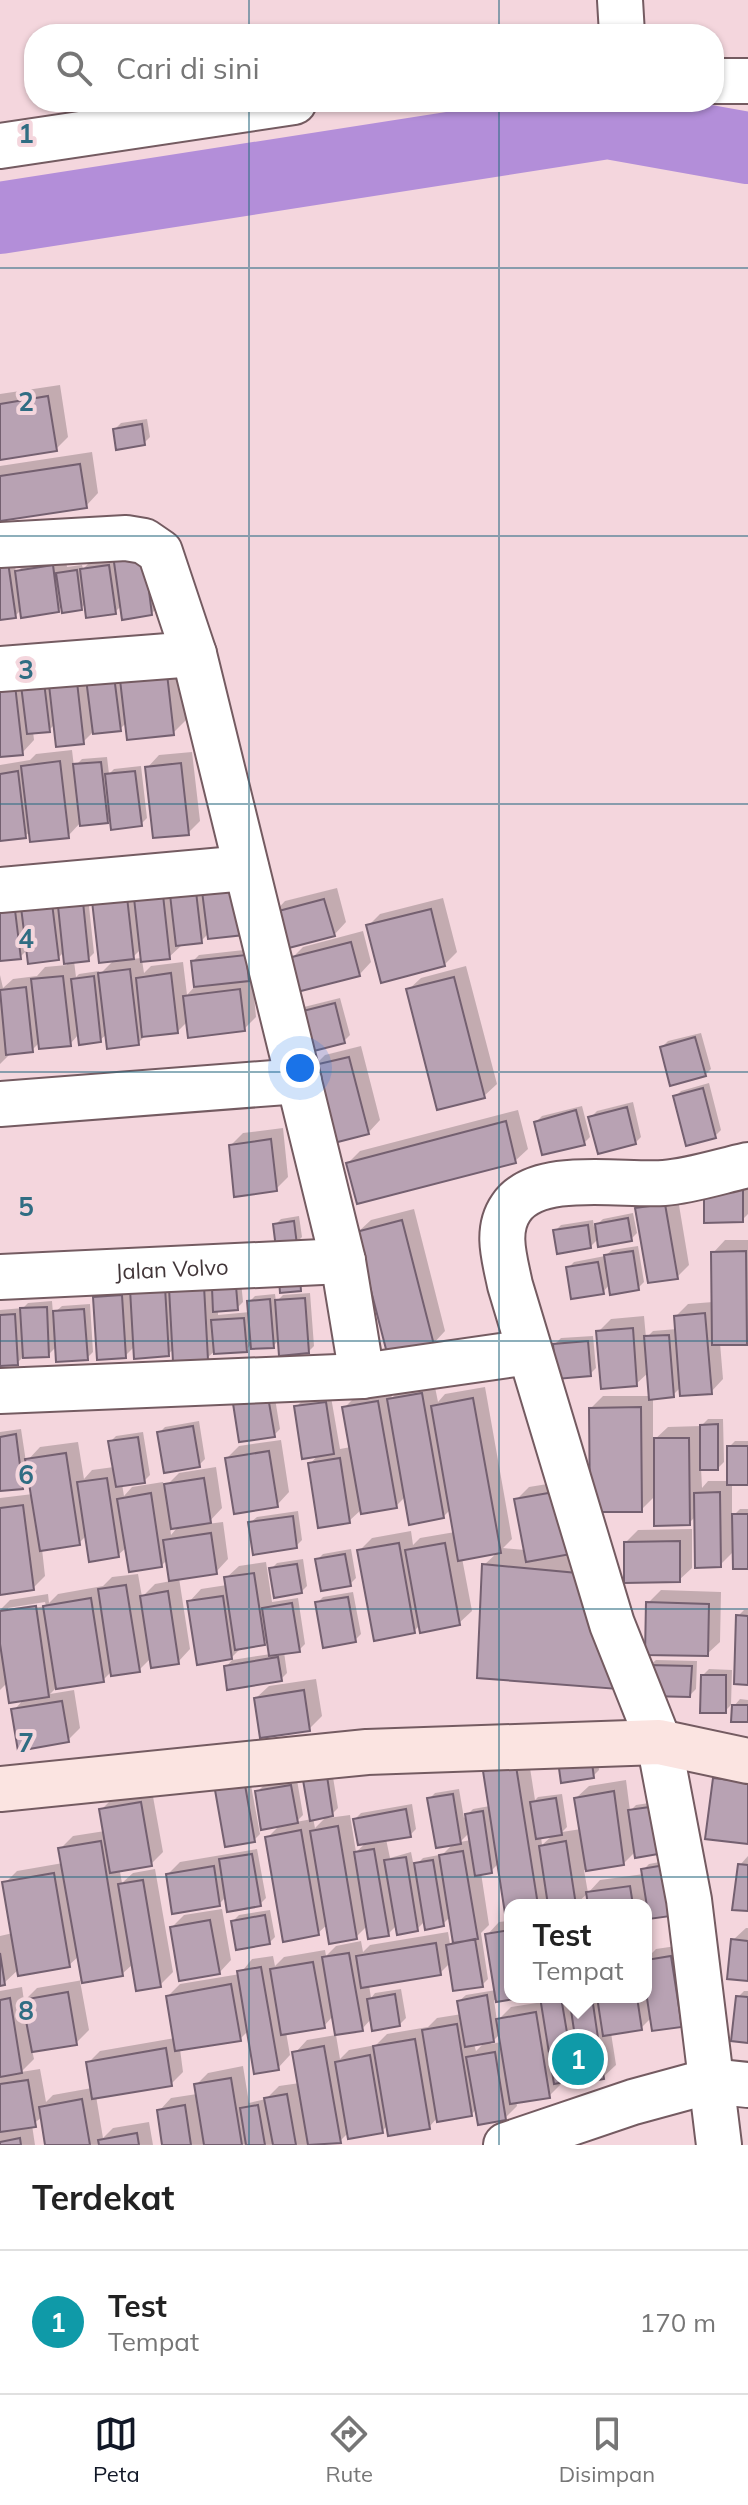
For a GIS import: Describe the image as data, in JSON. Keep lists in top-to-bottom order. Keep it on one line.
{"streets":{"street":["Jalan Volvo"]},"page":{"search":"Cari di sini","popup":["Test","Tempat"],"pins":"1","heading":"Terdekat","list":[{"mark":"1","name":"Test","note":"Tempat","value":"170 m"}],"nav":["Peta","Rute","Disimpan"]},"grid":{"rows":["1","2","3","4","5","6","7","8"]}}
